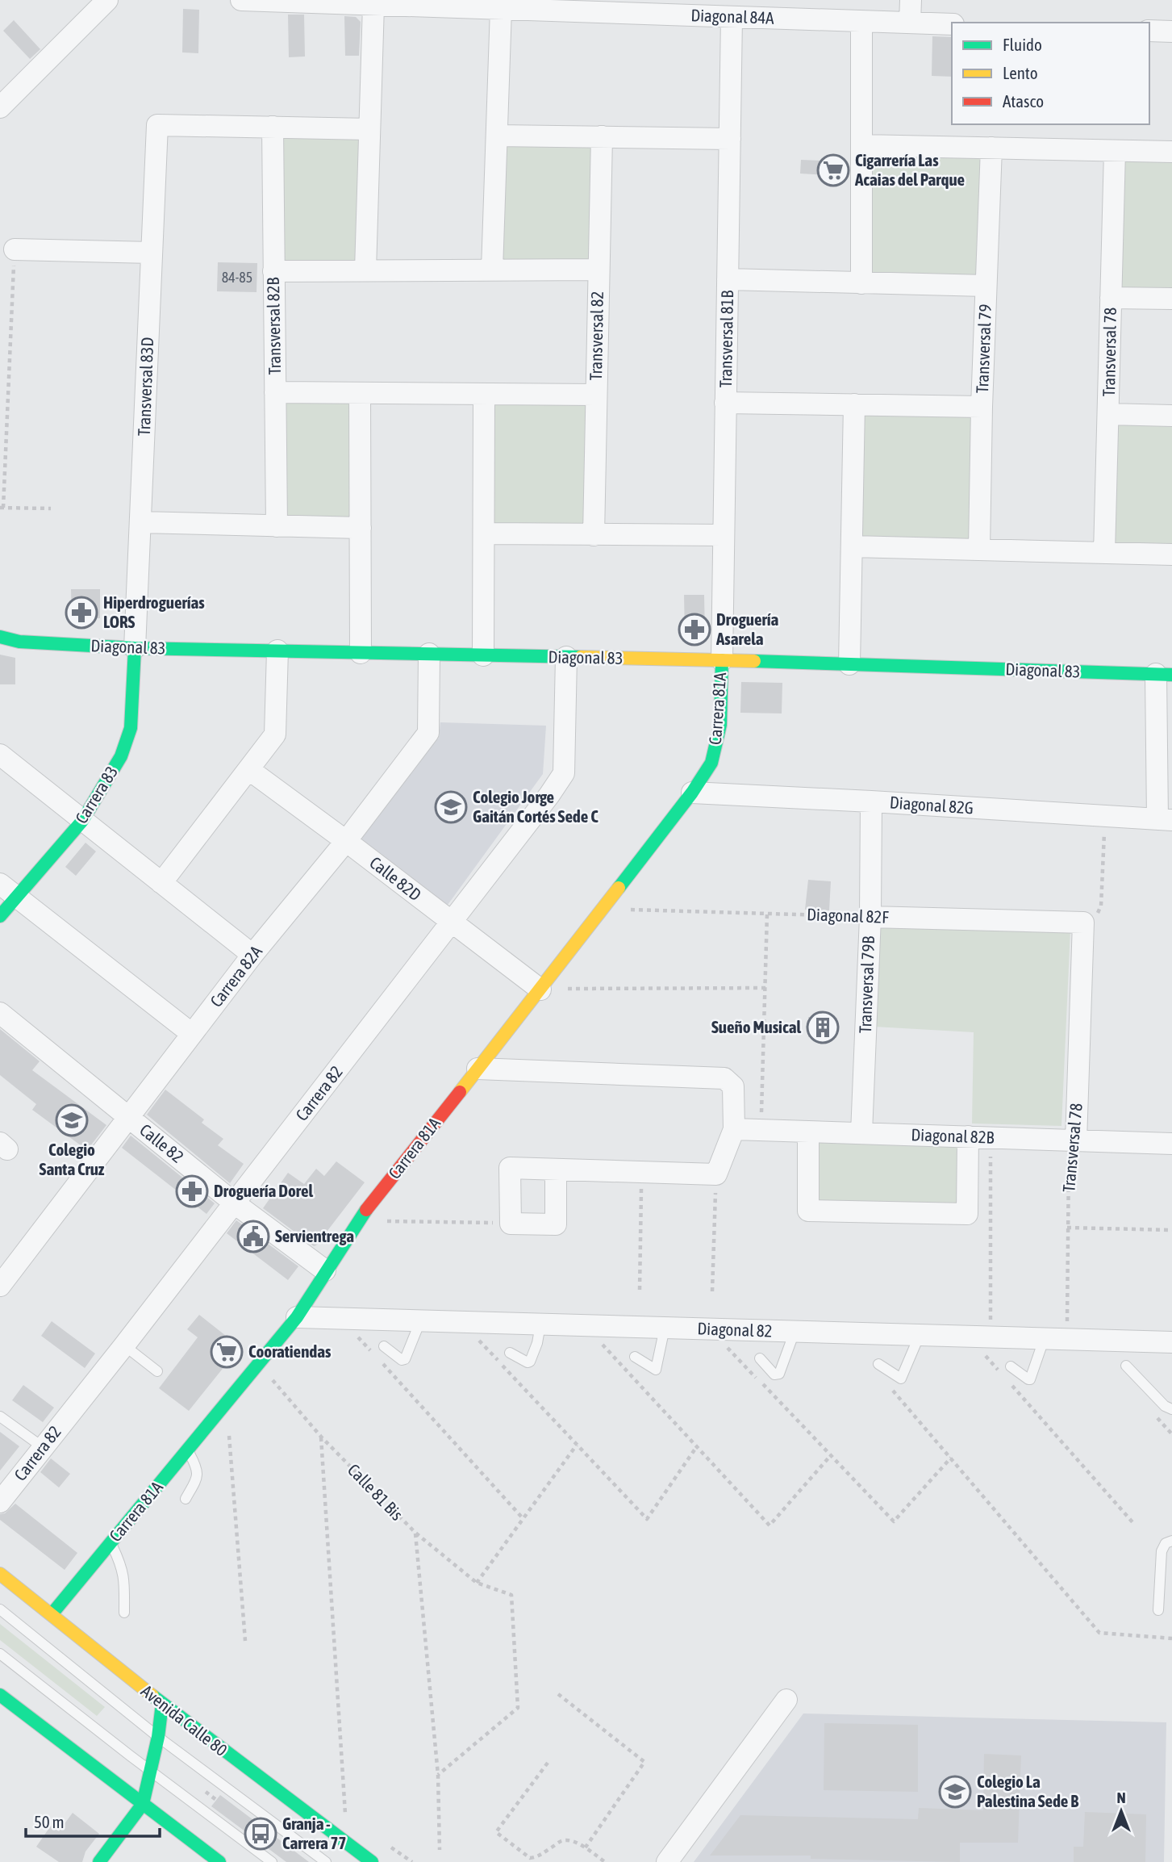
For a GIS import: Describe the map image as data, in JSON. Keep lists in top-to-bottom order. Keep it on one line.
{"streets":{"main road":["Diagonal 83","Carrera 81A","Carrera 83","Avenida Calle 80"],"street":["Diagonal 84A","Transversal 82B","Transversal 82","Transversal 81B","Transversal 79","Transversal 78","Transversal 83D","Diagonal 82G","Calle 82D","Diagonal 82F","Carrera 82A","Transversal 79B","Carrera 82","Diagonal 82B","Calle 82","Diagonal 82"],"path":["Calle 81 Bis"]},"crossings":[["Diagonal 84A","Transversal 81B"],["Transversal 82B","Transversal 83D"],["Transversal 81B","Diagonal 83"],["Transversal 81B","Carrera 81A"],["Transversal 78","Diagonal 82F"],["Transversal 78","Diagonal 82B"],["Transversal 78","Diagonal 82"],["Transversal 83D","Diagonal 83"],["Transversal 83D","Carrera 83"],["Diagonal 83","Carrera 81A"],["Diagonal 83","Carrera 83"],["Diagonal 83","Carrera 82A"],["Diagonal 83","Carrera 82"],["Carrera 81A","Diagonal 82G"],["Carrera 81A","Calle 82D"],["Carrera 81A","Calle 82"],["Carrera 81A","Diagonal 82"],["Carrera 81A","Calle 81 Bis"],["Carrera 81A","Avenida Calle 80"],["Diagonal 82G","Transversal 79B"],["Calle 82D","Carrera 82A"],["Calle 82D","Carrera 82"],["Diagonal 82F","Transversal 79B"],["Carrera 82A","Calle 82"],["Transversal 79B","Diagonal 82B"],["Carrera 82","Calle 82"]],"places":{"supermarket":["Cigarrería Las Acaias del Parque","Cooratiendas"],"pharmacy":["Hiperdroguerías LORS","Droguería Asarela","Droguería Dorel"],"school or university":["Colegio Jorge Gaitán Cortés Sede C","Colegio Santa Cruz","Colegio La Palestina Sede B"],"building":["Sueño Musical"],"public building":["Servientrega"],"bus stop":["Granja - Carrera 77"]},"house_numbers":["84-85"],"legend":["Fluido","Lento","Atasco"],"scale_bar":"50 m","north":"top"}
